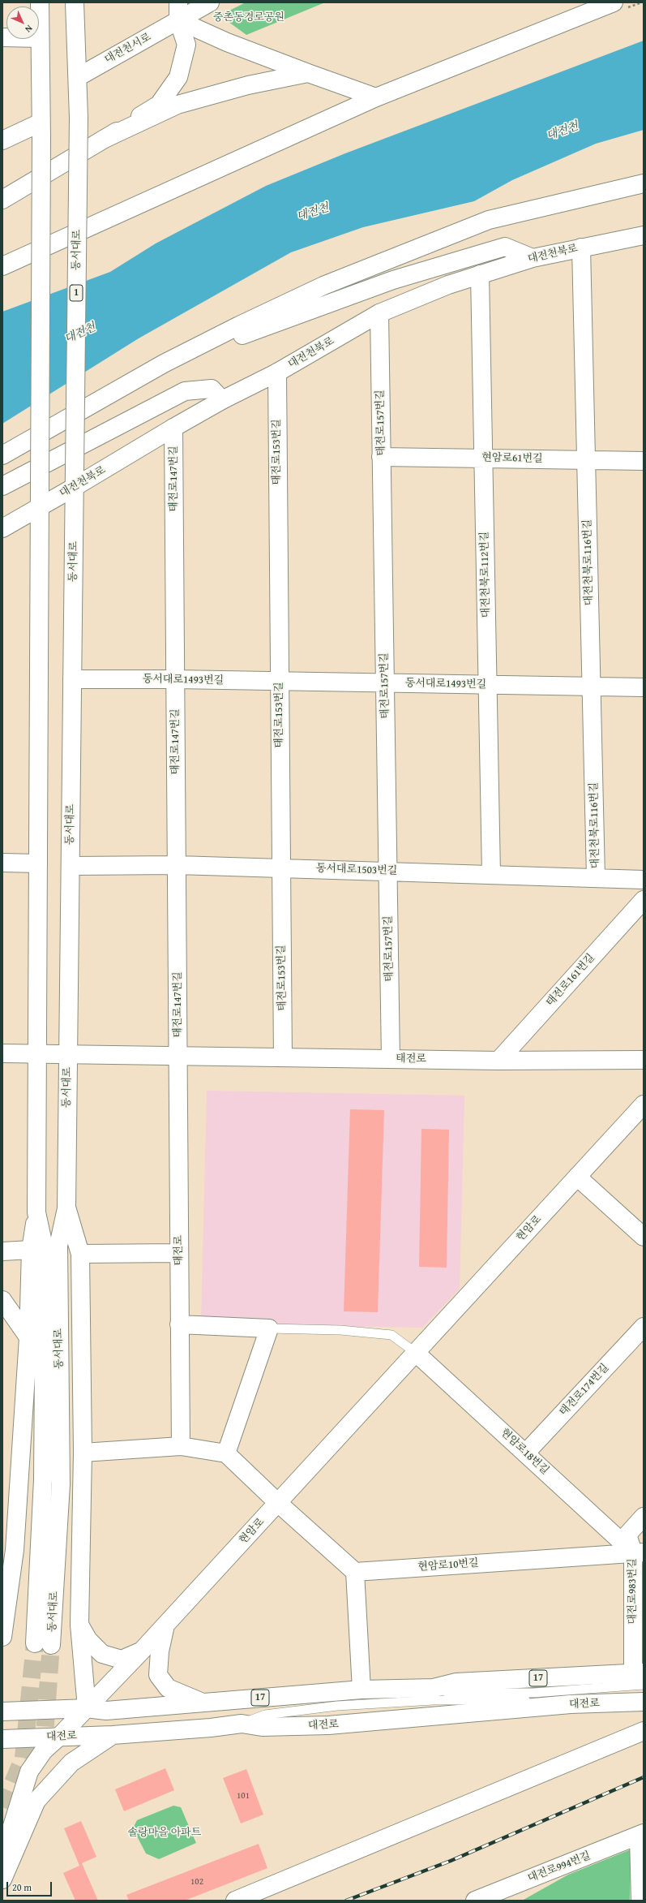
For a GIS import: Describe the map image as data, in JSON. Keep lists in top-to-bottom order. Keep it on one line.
{"streets":{"street":["대전천서로","동서대로","대전천북로","1","태전로157번길","태전로153번길","현암로61번길","태전로147번길","대전천북로116번길","대전천북로112번길","동서대로1493번길","동서대로1503번길","태전로161번길","태전로","현암로","태전로174번길","현암로18번길","현암로10번길","대전로983번길","17","대전로","대전로994번길"]},"crossings":[["대전천서로","동서대로"],["동서대로","대전천북로"],["동서대로","동서대로1493번길"],["동서대로","동서대로1503번길"],["동서대로","태전로"],["대전천북로","태전로157번길"],["대전천북로","태전로153번길"],["대전천북로","태전로147번길"],["대전천북로","대전천북로116번길"],["대전천북로","대전천북로112번길"],["태전로157번길","현암로61번길"],["태전로157번길","동서대로1493번길"],["태전로157번길","동서대로1503번길"],["태전로157번길","태전로"],["태전로153번길","동서대로1493번길"],["태전로153번길","동서대로1503번길"],["태전로153번길","태전로"],["현암로61번길","대전천북로116번길"],["현암로61번길","대전천북로112번길"],["태전로147번길","동서대로1493번길"],["태전로147번길","동서대로1503번길"],["태전로147번길","태전로"],["대전천북로116번길","동서대로1493번길"],["대전천북로116번길","동서대로1503번길"],["대전천북로112번길","동서대로1493번길"],["대전천북로112번길","동서대로1503번길"],["태전로161번길","태전로"],["현암로","현암로18번길"],["현암로","17"],["현암로","대전로"],["태전로174번길","현암로18번길"],["현암로18번길","현암로10번길"],["현암로18번길","대전로983번길"],["현암로10번길","대전로983번길"],["대전로983번길","17"]],"water":["대전천"],"parks":["중촌동경로공원","솔랑마을 아파트"],"house_numbers":["101","102"],"scale_bar":"20 m","north":"bottom right"}
